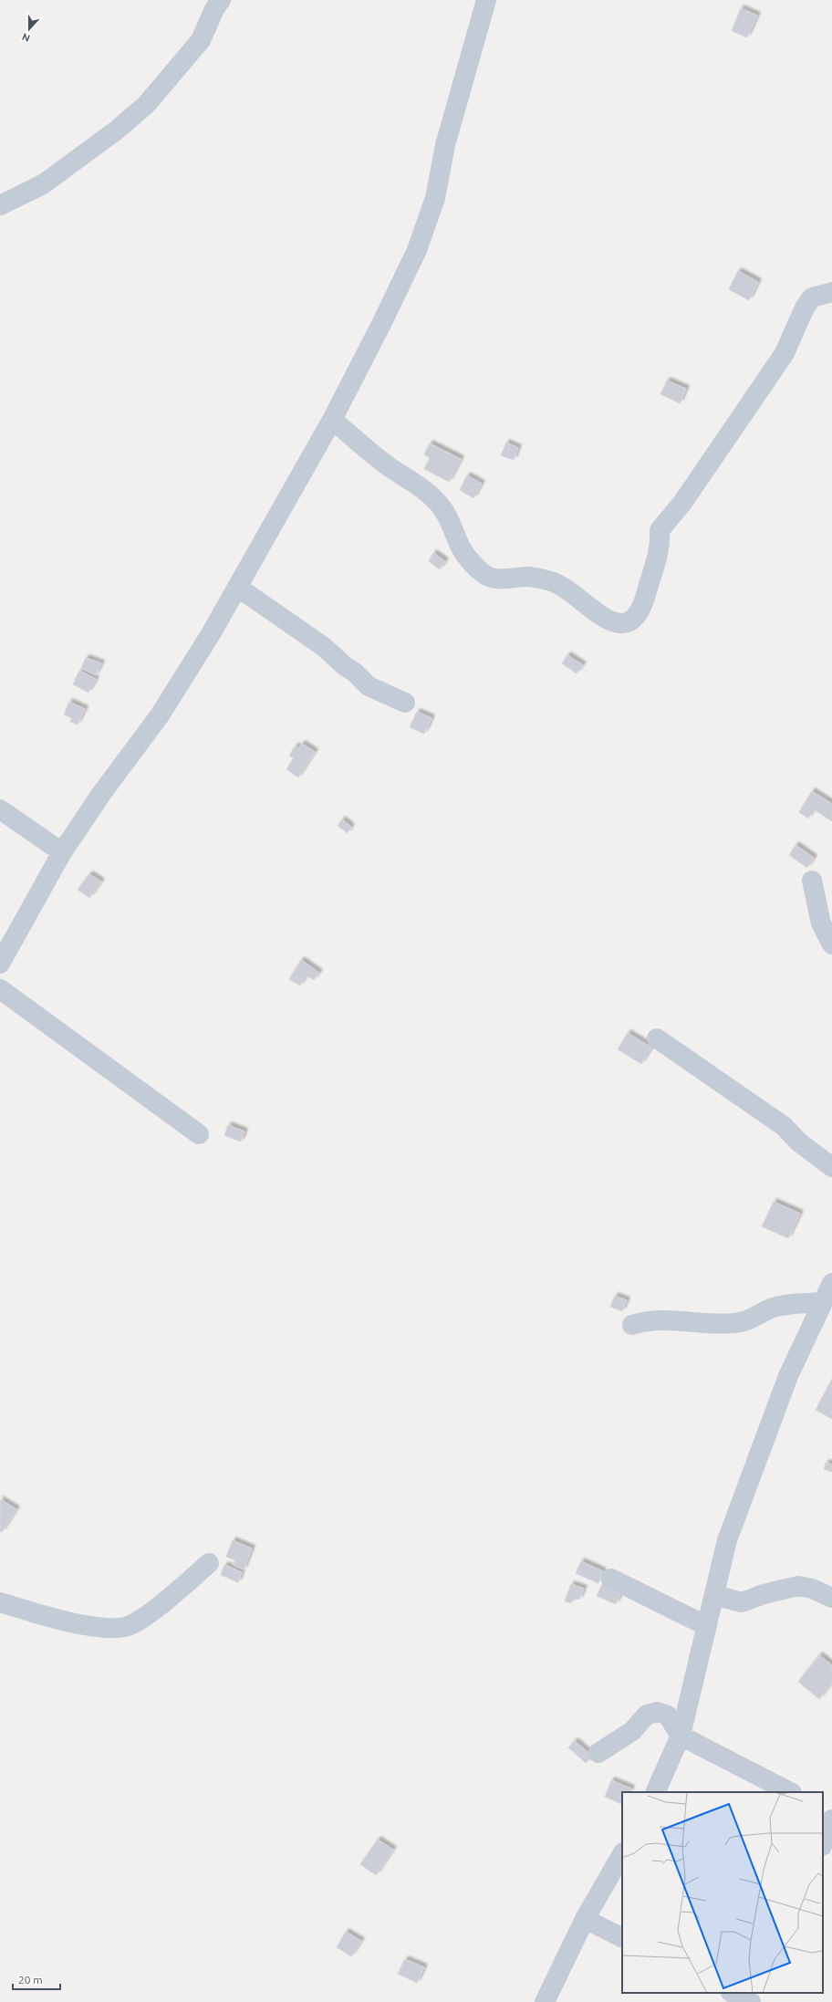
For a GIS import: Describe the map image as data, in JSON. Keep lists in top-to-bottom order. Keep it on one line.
{"scale_bar":"20 m","north":"bottom"}
